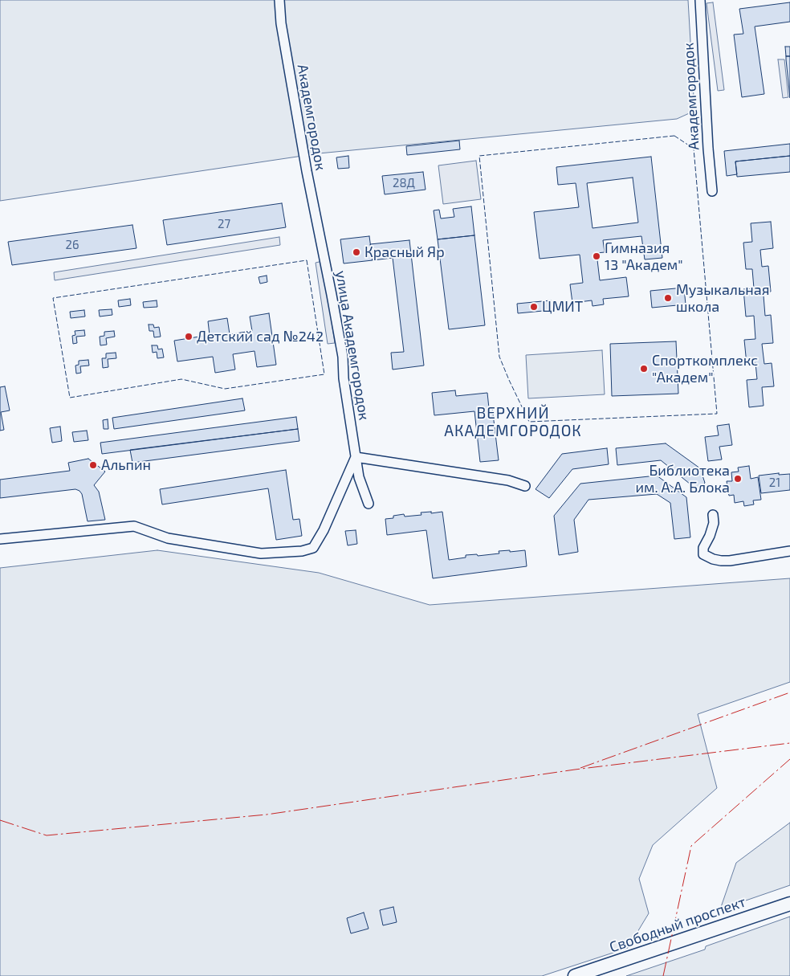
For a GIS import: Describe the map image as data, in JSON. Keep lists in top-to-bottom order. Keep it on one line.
{"streets":{"main road":["Свободный проспект"],"street":["Академгородок","улица Академгородок"]},"crossings":[["Академгородок","улица Академгородок"]],"districts":["ВЕРХНИЙ АКАДЕМГОРОДОК"],"places":["Красный Яр","Гимназия 13 \"Академ\"","Музыкальная школа","ЦМИТ","Детский сад №242","Спорткомплекс \"Академ\"","Альпин","Библиотека им. А.А. Блока"],"house_numbers":["28Д","27","26","21"]}
